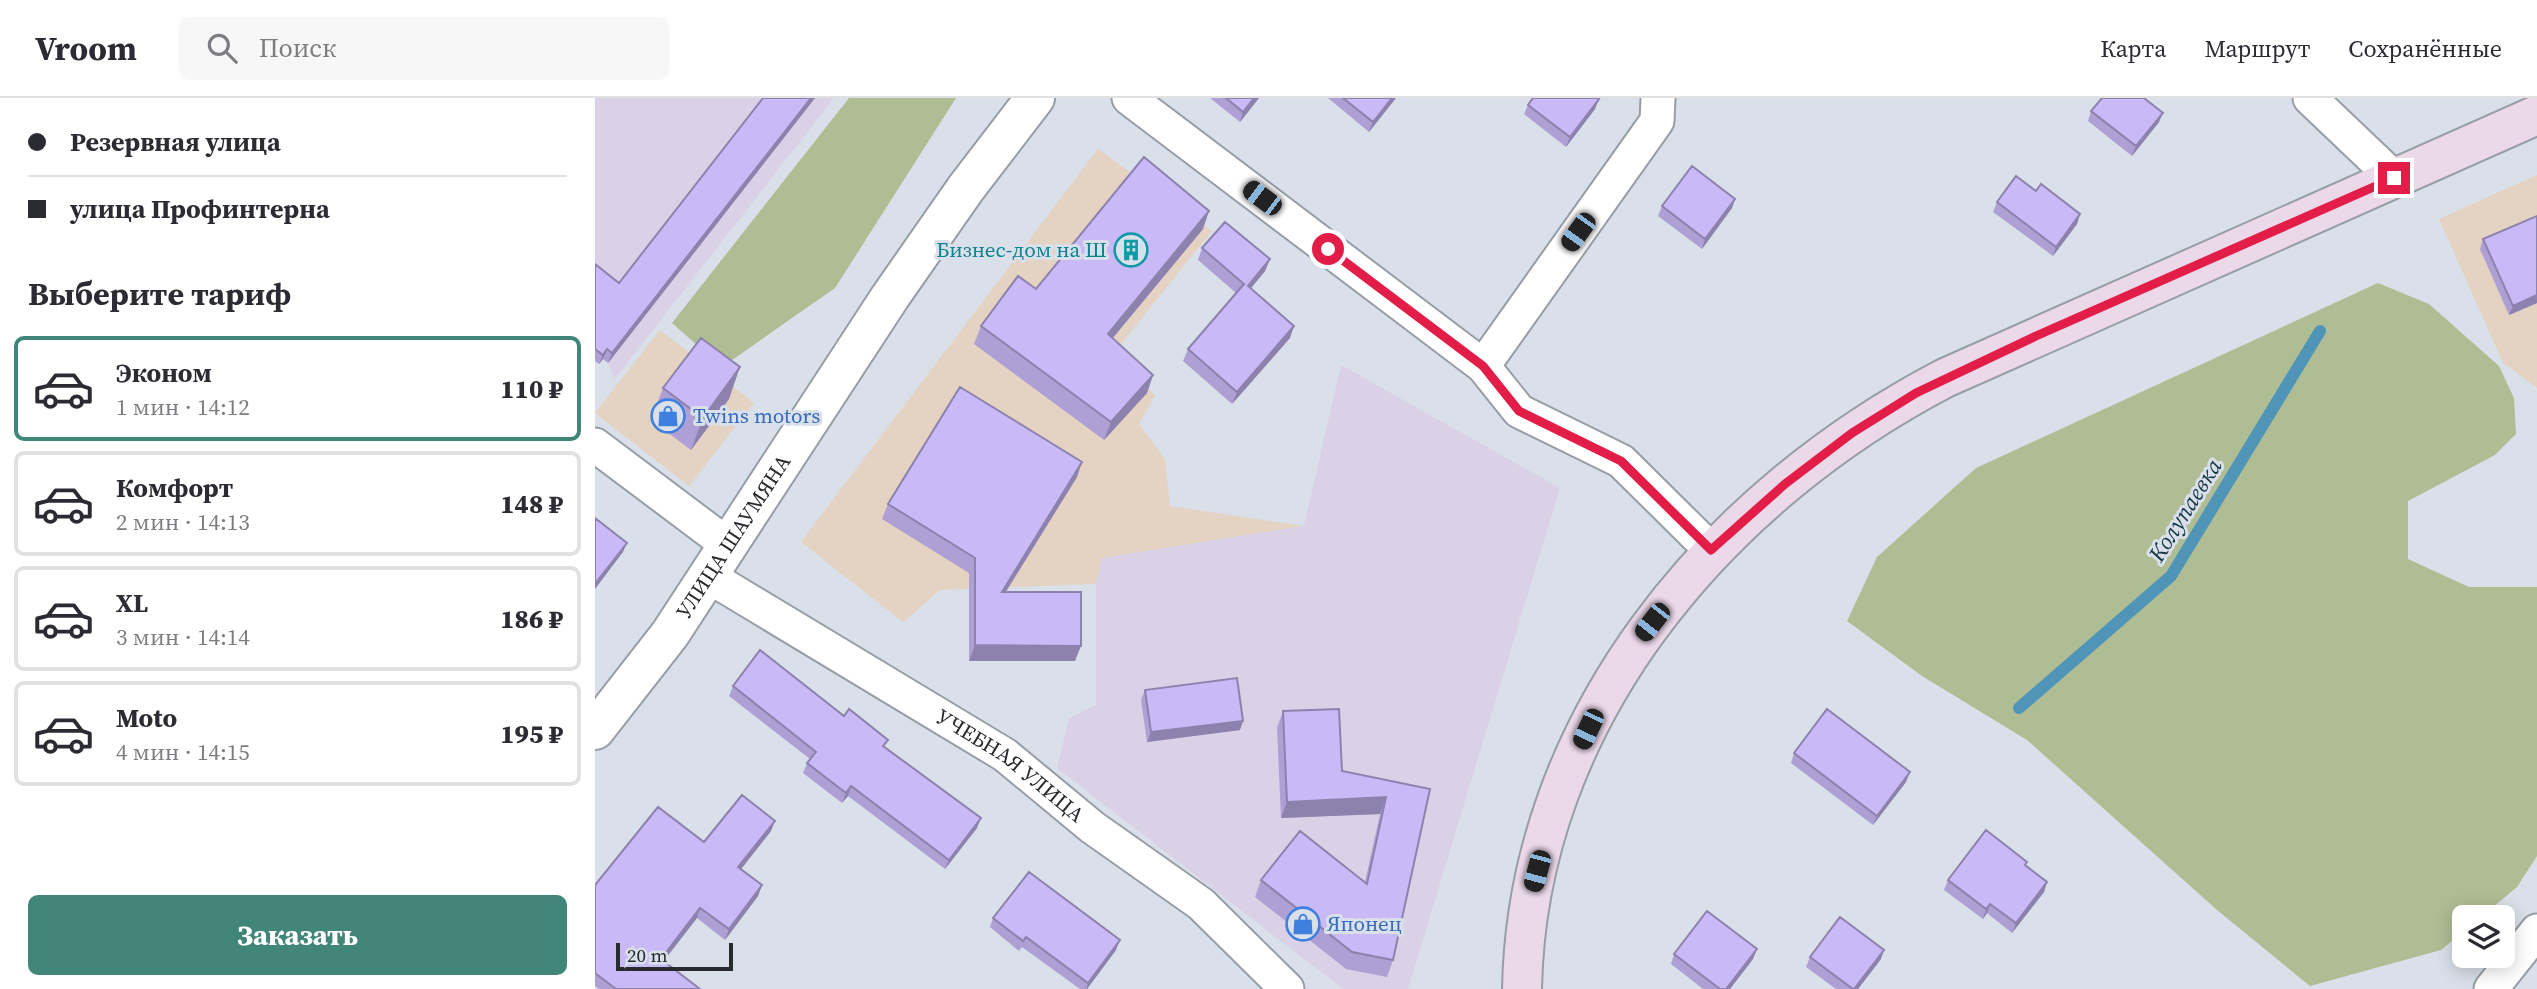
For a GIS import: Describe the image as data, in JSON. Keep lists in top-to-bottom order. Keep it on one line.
{"streets":{"street":["УЛИЦА ШАУМЯНА","УЧЕБНАЯ УЛИЦА"]},"crossings":[["УЛИЦА ШАУМЯНА","УЧЕБНАЯ УЛИЦА"]],"water":["Колупаевка"],"places":{"building":["Бизнес-дом на Ш"],"shop":["Twins motors","Японец"]},"scale_bar":"20 m","page":{"header":"Vroom","search":"Поиск","nav":["Карта","Маршрут","Сохранённые"],"banner":["Резервная улица","улица Профинтерна"],"heading":"Выберите тариф","list":[{"name":"Эконом","note":"1 мин · 14:12","value":"110 ₽"},{"name":"Комфорт","note":"2 мин · 14:13","value":"148 ₽"},{"name":"XL","note":"3 мин · 14:14","value":"186 ₽"},{"name":"Moto","note":"4 мин · 14:15","value":"195 ₽"}],"buttons":"Заказать","scale":"20 m"}}
